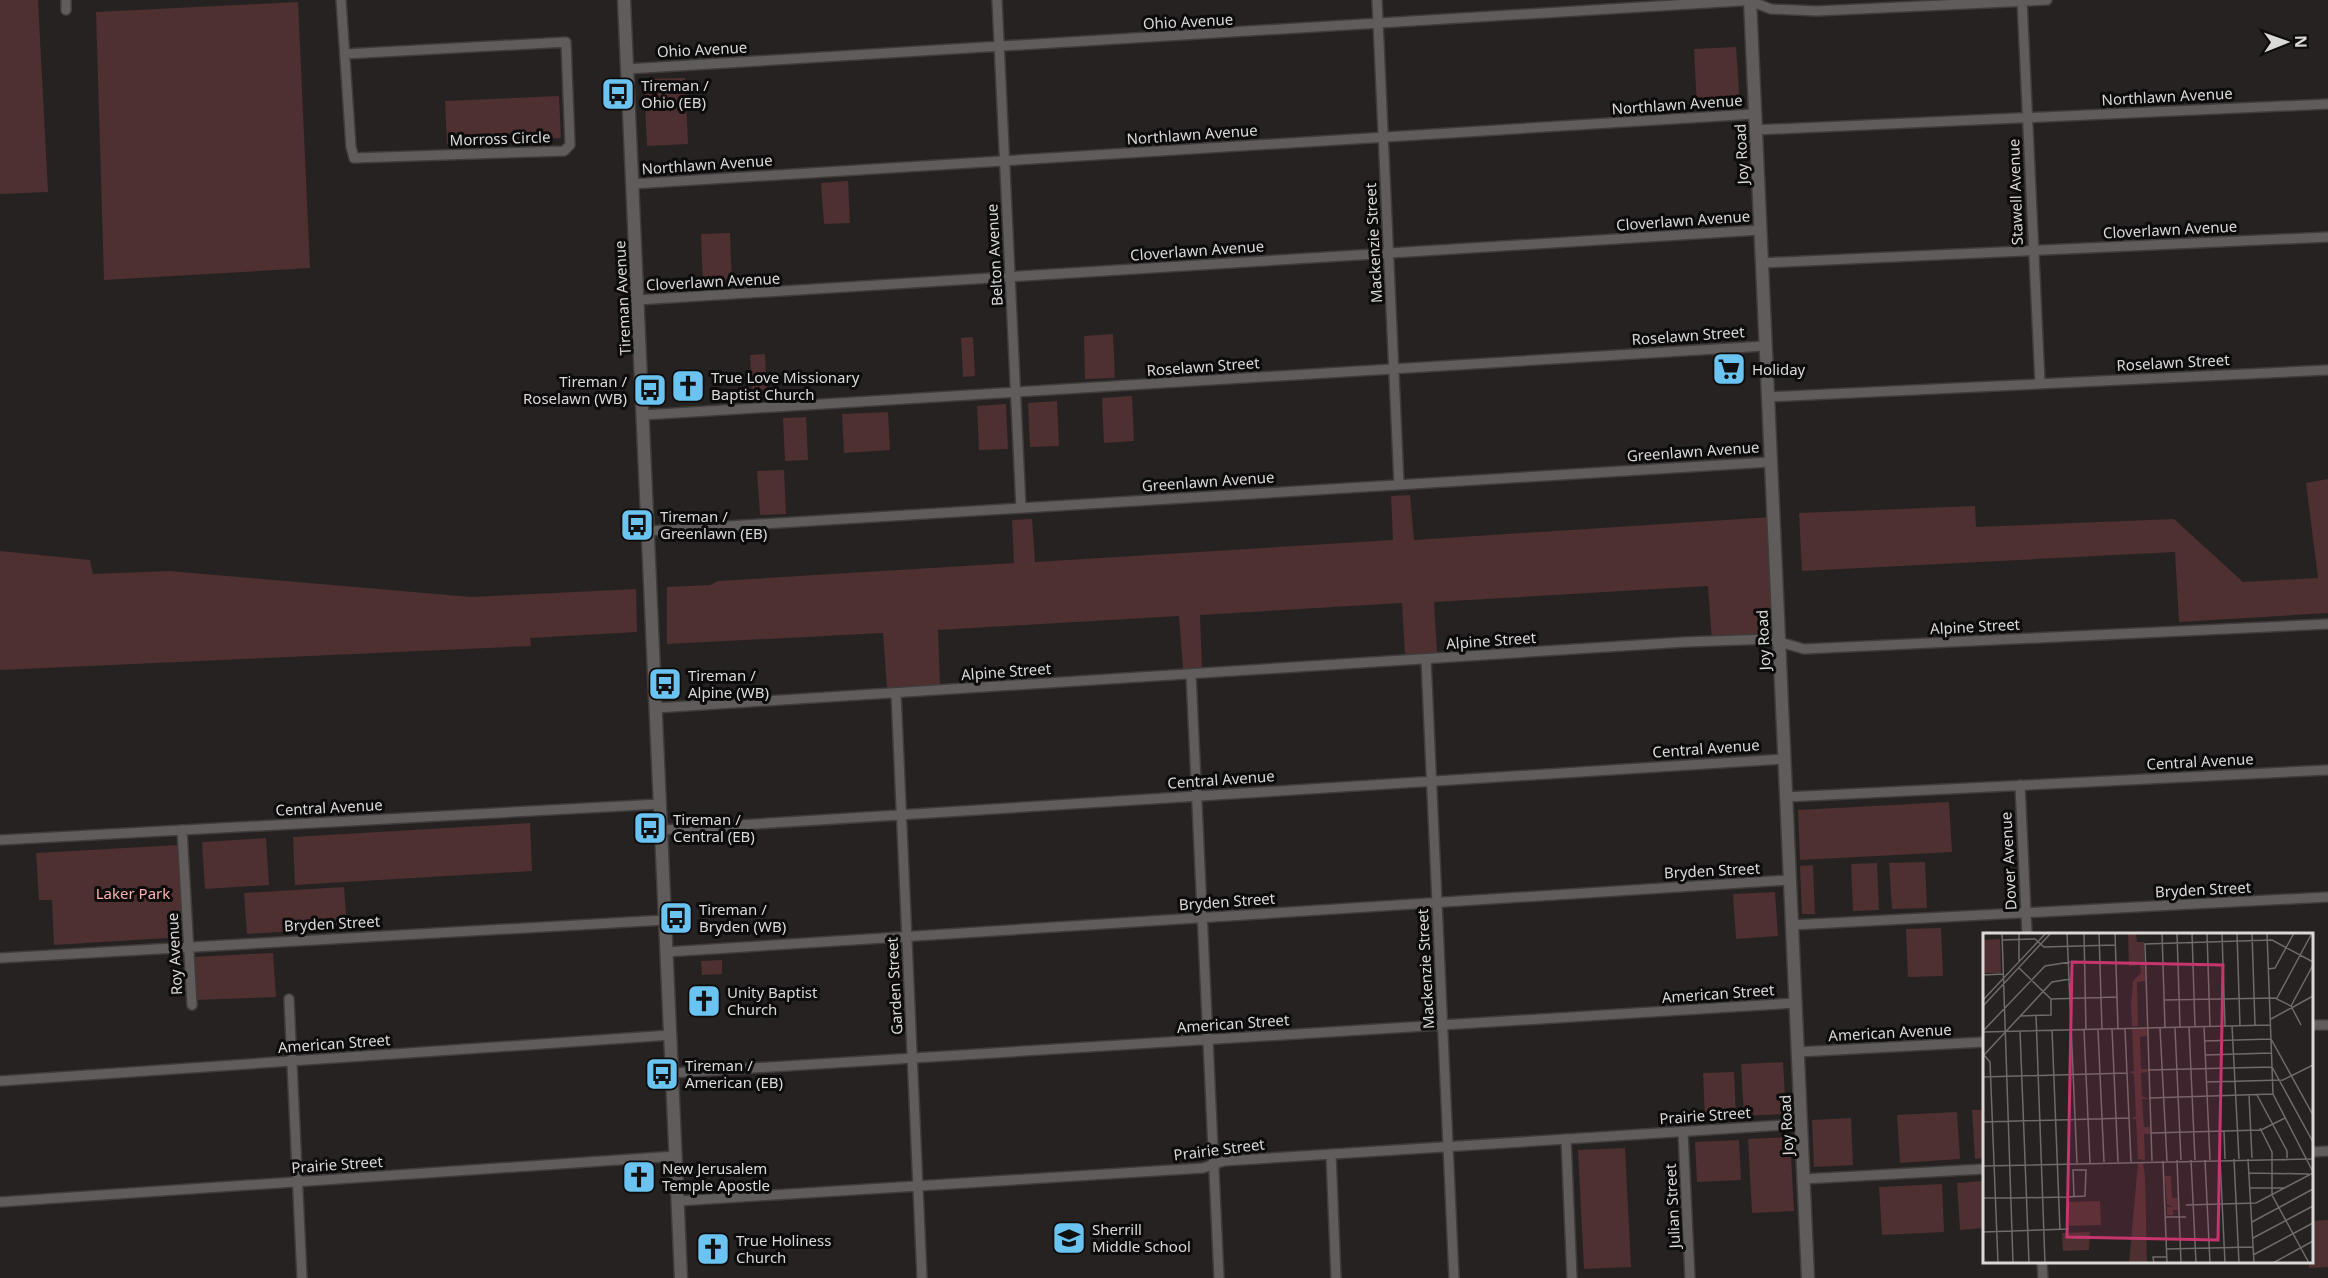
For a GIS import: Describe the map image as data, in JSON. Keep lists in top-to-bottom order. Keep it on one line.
{"streets":{"street":["Ohio Avenue","Northlawn Avenue","Morross Circle","Joy Road","Stawell Avenue","Cloverlawn Avenue","Mackenzie Street","Belton Avenue","Tireman Avenue","Roselawn Street","Greenlawn Avenue","Alpine Street","Central Avenue","Dover Avenue","Bryden Street","Roy Avenue","Garden Street","American Street","American Avenue","Prairie Street","Julian Street"]},"crossings":[["Ohio Avenue","Joy Road"],["Ohio Avenue","Stawell Avenue"],["Ohio Avenue","Mackenzie Street"],["Ohio Avenue","Belton Avenue"],["Ohio Avenue","Tireman Avenue"],["Northlawn Avenue","Joy Road"],["Northlawn Avenue","Stawell Avenue"],["Northlawn Avenue","Mackenzie Street"],["Northlawn Avenue","Belton Avenue"],["Northlawn Avenue","Tireman Avenue"],["Joy Road","Cloverlawn Avenue"],["Joy Road","Roselawn Street"],["Joy Road","Greenlawn Avenue"],["Joy Road","Alpine Street"],["Joy Road","Central Avenue"],["Joy Road","Bryden Street"],["Joy Road","American Street"],["Joy Road","American Avenue"],["Joy Road","Prairie Street"],["Stawell Avenue","Cloverlawn Avenue"],["Stawell Avenue","Roselawn Street"],["Cloverlawn Avenue","Mackenzie Street"],["Cloverlawn Avenue","Belton Avenue"],["Cloverlawn Avenue","Tireman Avenue"],["Mackenzie Street","Roselawn Street"],["Mackenzie Street","Greenlawn Avenue"],["Mackenzie Street","Alpine Street"],["Mackenzie Street","Central Avenue"],["Mackenzie Street","Bryden Street"],["Mackenzie Street","American Street"],["Mackenzie Street","Prairie Street"],["Belton Avenue","Roselawn Street"],["Belton Avenue","Greenlawn Avenue"],["Tireman Avenue","Roselawn Street"],["Tireman Avenue","Greenlawn Avenue"],["Tireman Avenue","Alpine Street"],["Tireman Avenue","Central Avenue"],["Tireman Avenue","Bryden Street"],["Tireman Avenue","American Street"],["Tireman Avenue","Prairie Street"],["Alpine Street","Garden Street"],["Central Avenue","Dover Avenue"],["Central Avenue","Roy Avenue"],["Central Avenue","Garden Street"],["Dover Avenue","Bryden Street"],["Bryden Street","Roy Avenue"],["Bryden Street","Garden Street"],["Garden Street","American Street"],["Garden Street","Prairie Street"],["Prairie Street","Julian Street"]],"parks":["Laker Park"],"places":{"bus stop":["Tireman / Ohio (EB)","Tireman / Roselawn (WB)","Tireman / Greenlawn (EB)","Tireman / Alpine (WB)","Tireman / Central (EB)","Tireman / Bryden (WB)","Tireman / American (EB)"],"supermarket":["Holiday"],"church":["True Love Missionary Baptist Church","Unity Baptist Church","New Jerusalem Temple Apostle","True Holiness Church"],"school or university":["Sherrill Middle School"]},"north":"right"}
